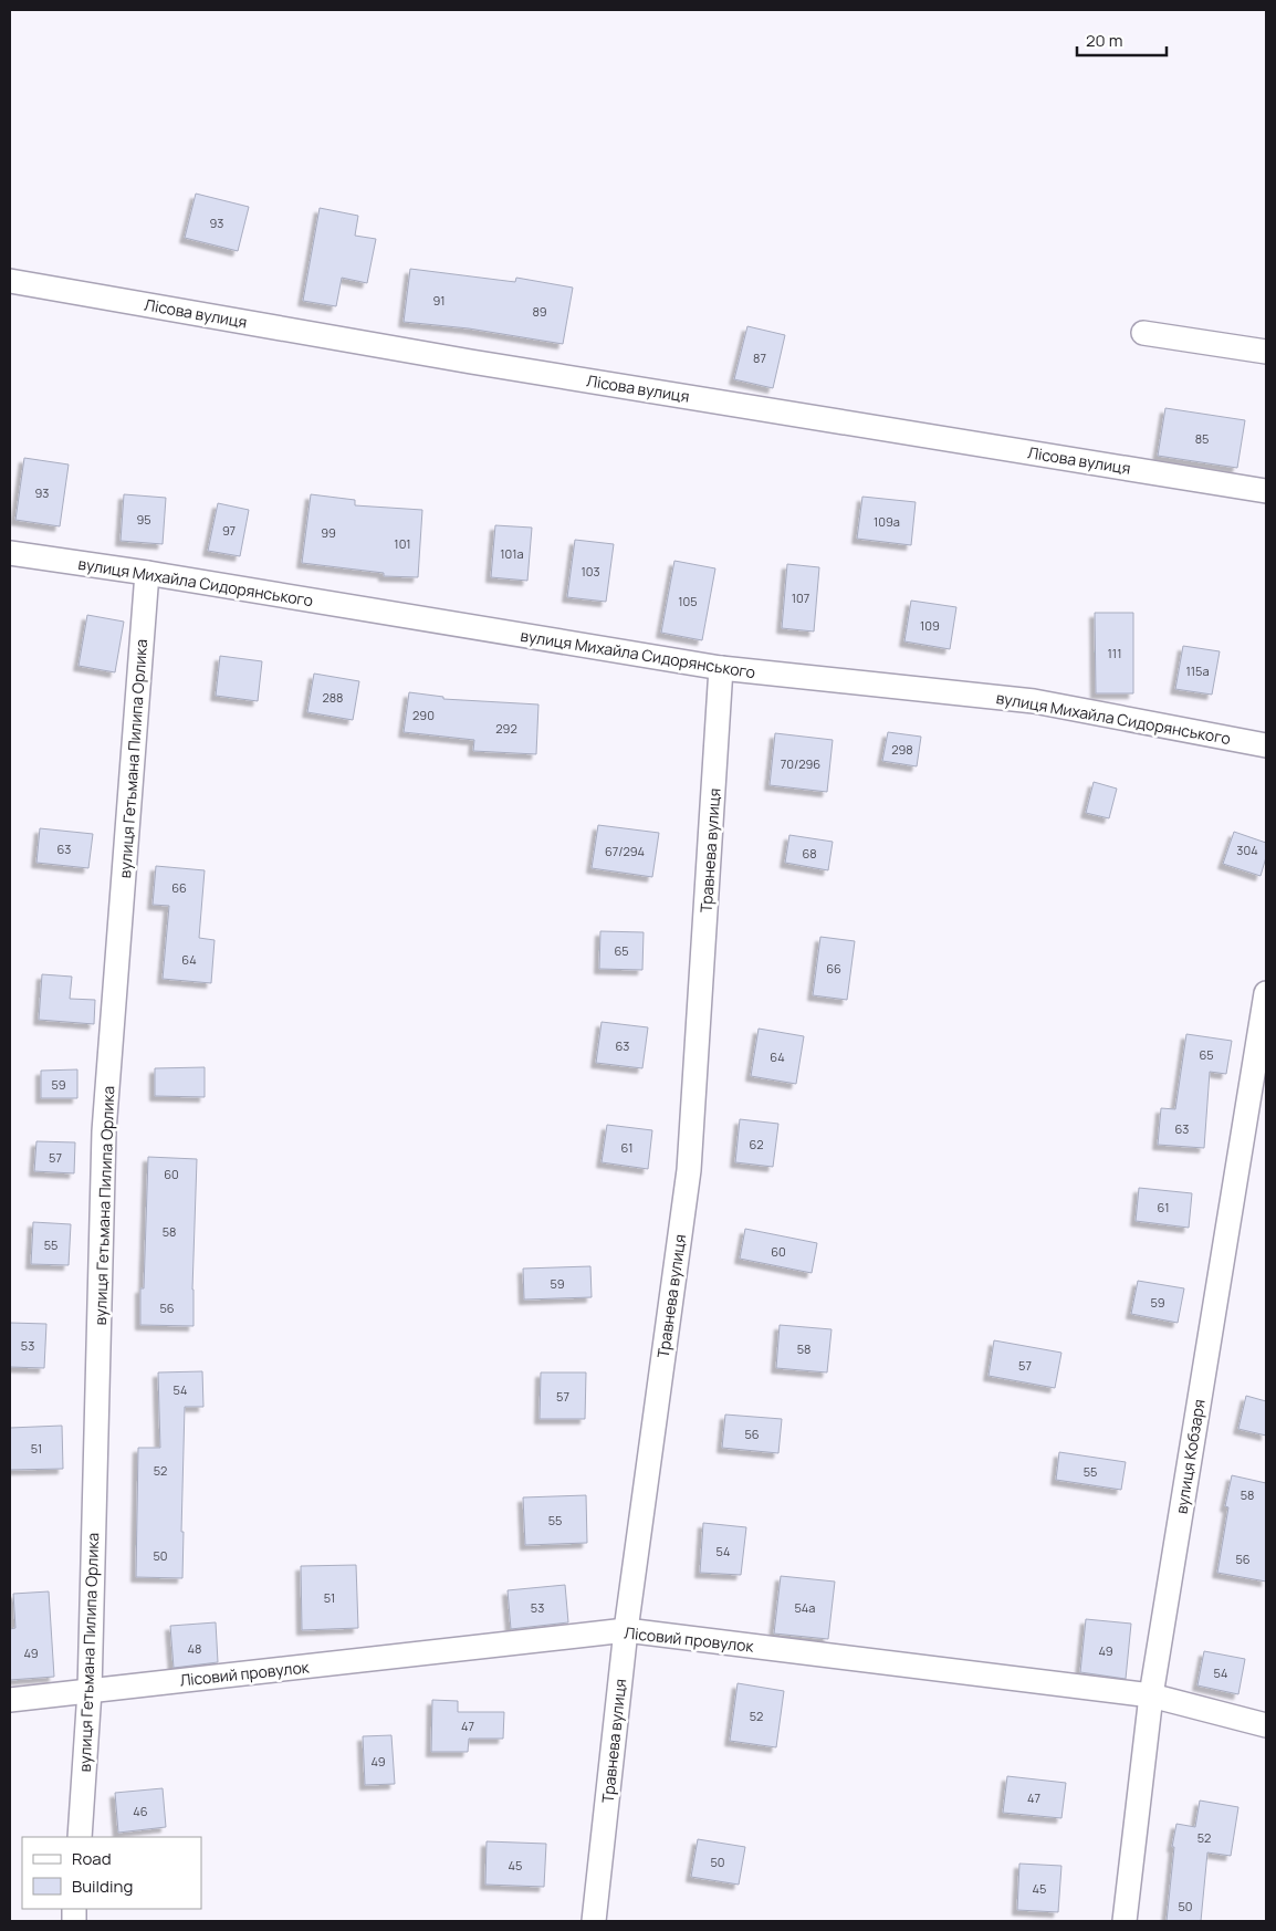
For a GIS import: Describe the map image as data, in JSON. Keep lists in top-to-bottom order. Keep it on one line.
{"streets":{"street":["Лісова вулиця","вулиця Михайла Сидорянського","вулиця Гетьмана Пилипа Орлика","Травнева вулиця","вулиця Кобзаря","Лісовий провулок"]},"crossings":[["вулиця Михайла Сидорянського","вулиця Гетьмана Пилипа Орлика"],["вулиця Михайла Сидорянського","Травнева вулиця"],["вулиця Гетьмана Пилипа Орлика","Лісовий провулок"],["Травнева вулиця","Лісовий провулок"],["вулиця Кобзаря","Лісовий провулок"]],"house_numbers":["93","91","89","87","85","93","95","109а","97","99","101","101а","103","107","105","109","111","115а","288","290","292","298","70/296","63","304","67/294","68","66","65","64","66","63","65","64","59","63","62","61","57","60","61","58","55","60","59","59","56","53","58","57","54","57","56","51","52","55","58","55","54","50","56","51","53","54а","48","49","49","54","52","47","49","47","46","52","50","45","45","50"],"legend":["Road","Building"],"scale_bar":"20 m"}
